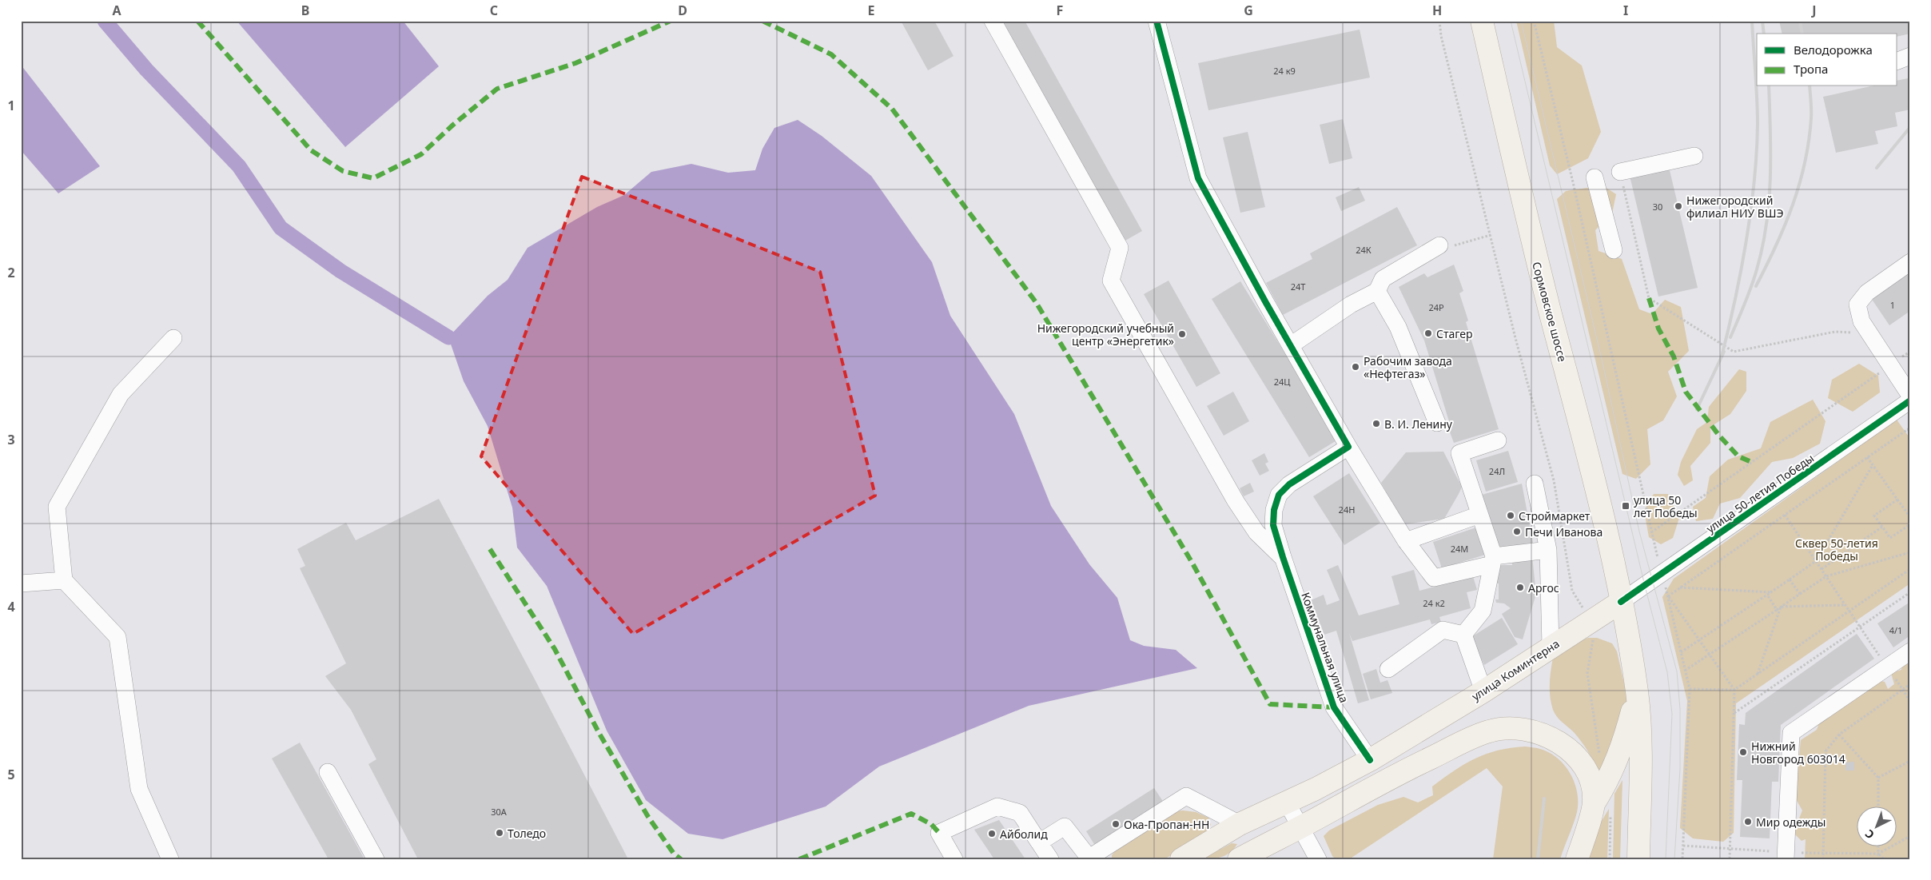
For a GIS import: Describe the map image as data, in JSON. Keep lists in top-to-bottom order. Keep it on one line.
{"streets":{"main road":["Сормовское шоссе","улица Коминтерна"],"street":["улица 50-летия Победы","Коммунальная улица"]},"crossings":[["Сормовское шоссе","улица 50-летия Победы"],["Сормовское шоссе","улица Коминтерна"],["улица 50-летия Победы","улица Коминтерна"],["Коммунальная улица","улица Коминтерна"]],"parks":["Сквер 50-летия Победы"],"places":{"other":["Нижегородский филиал НИУ ВШЭ","Стагер","Нижегородский учебный центр «Энергетик»","Рабочим завода «Нефтегаз»","В. И. Ленину","Строймаркет","Печи Иванова","Аргос","Нижний Новгород 603014","Мир одежды","Ока-Пропан-НН","Толедо","Айболид"],"transit":["улица 50 лет Победы"]},"house_numbers":["24 к9","30","24К","24Т","1","24Р","24Ц","24Л","24Н","24М","24 к2","4/1","30А"],"legend":["Велодорожка","Тропа"],"north":"bottom left","grid":{"columns":["A","B","C","D","E","F","G","H","I","J"],"rows":["1","2","3","4","5"]}}
